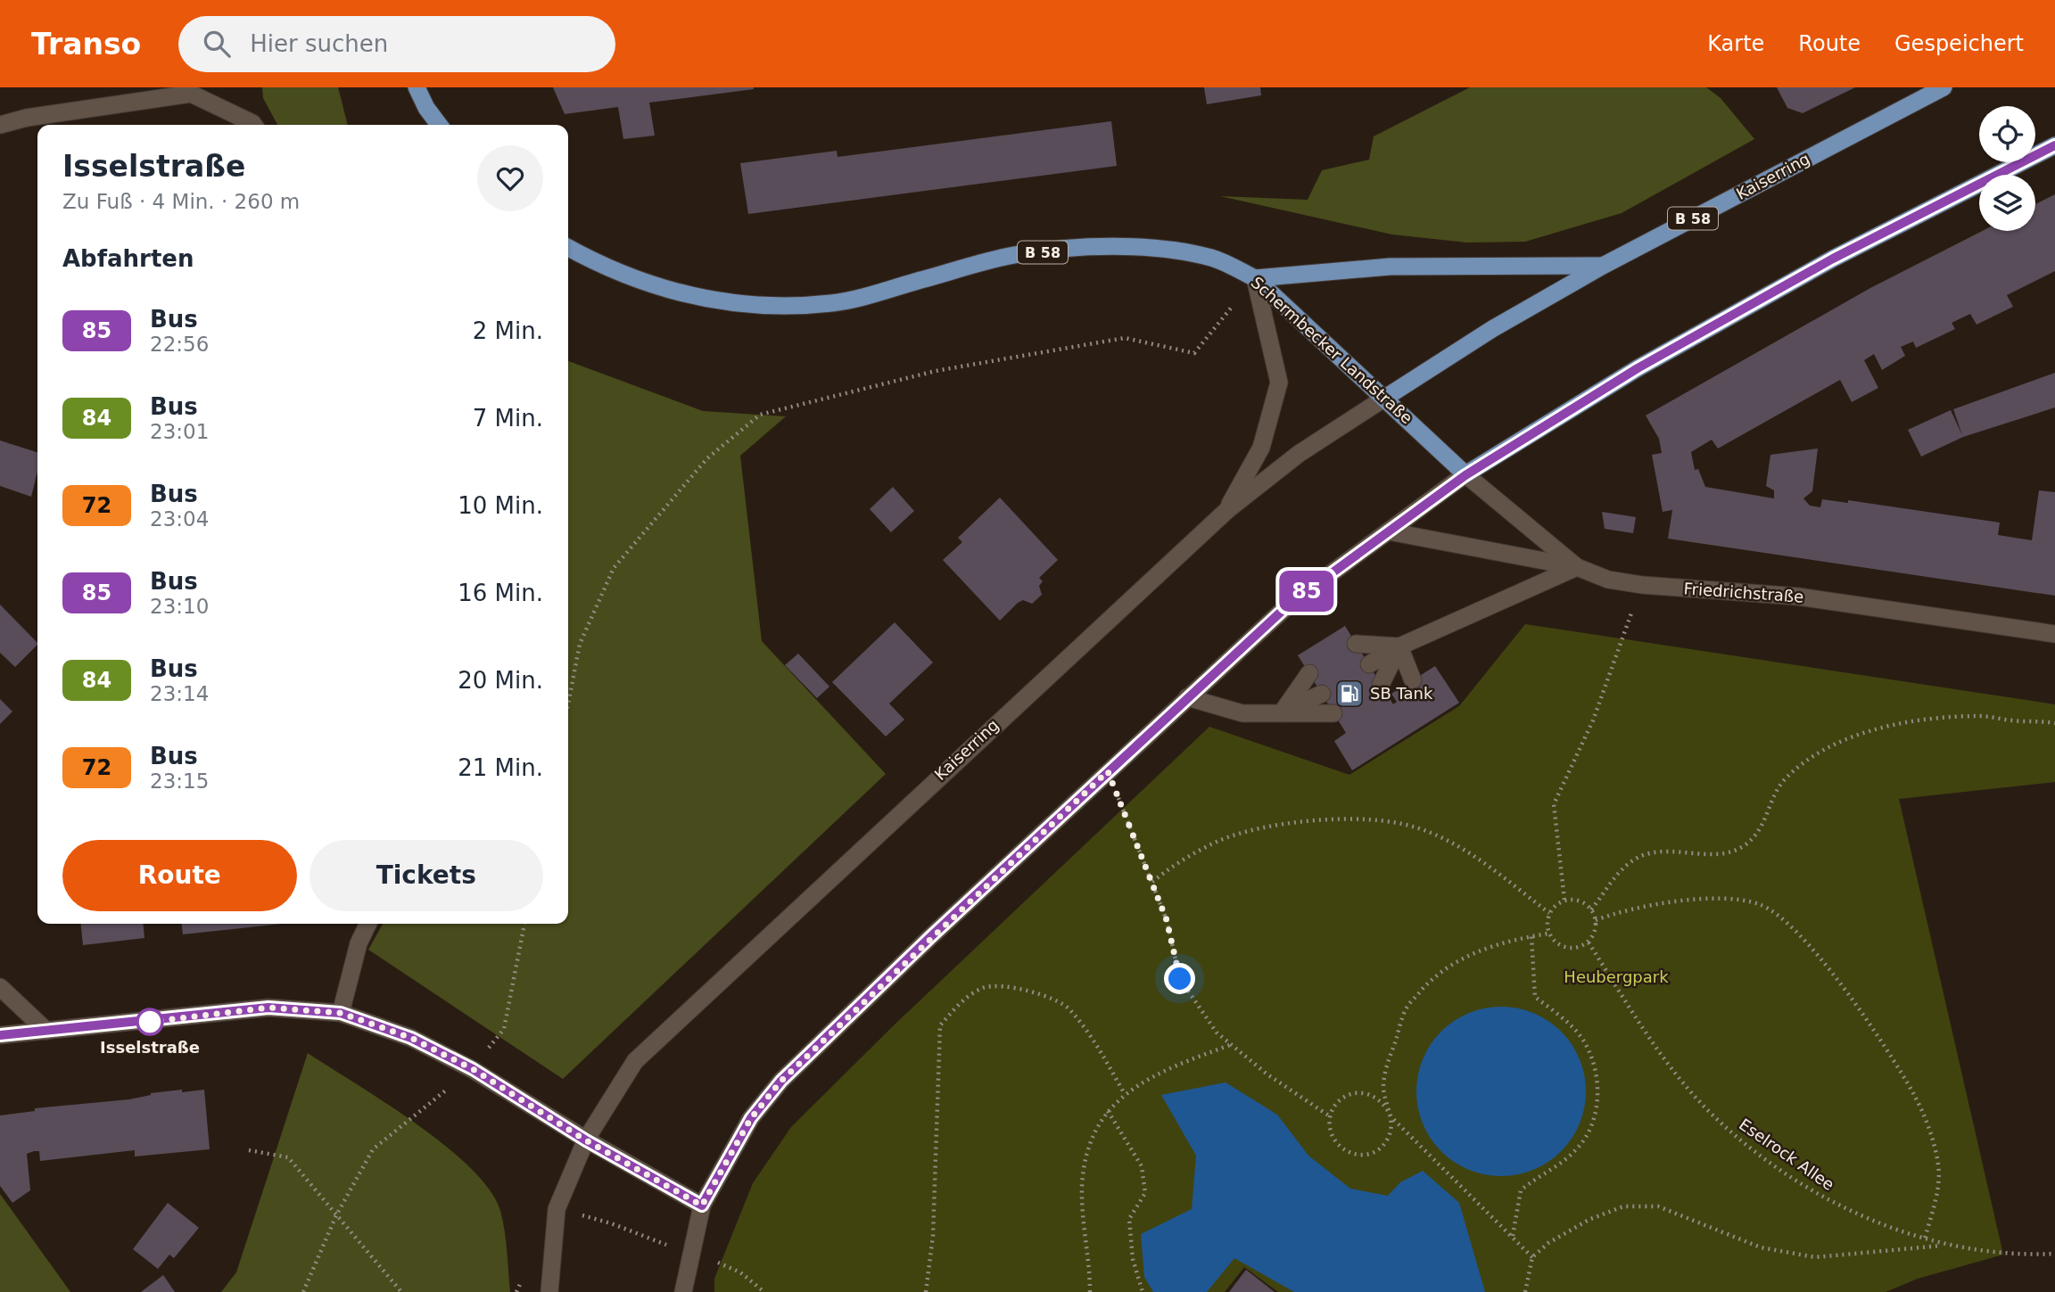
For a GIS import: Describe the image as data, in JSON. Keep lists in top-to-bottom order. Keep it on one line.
{"streets":{"main road":["Kaiserring","B 58","Schermbecker Landstraße","Friedrichstraße"],"path":["Eselrock Allee"]},"crossings":[["Kaiserring","B 58"],["Kaiserring","Schermbecker Landstraße"],["B 58","Schermbecker Landstraße"],["Schermbecker Landstraße","Friedrichstraße"]],"parks":["Heubergpark"],"places":{"fuel station":["SB Tank"],"other":["Isselstraße"]},"lines":["bus line 85"],"page":{"header":"Transo","search":"Hier suchen","nav":["Karte","Route","Gespeichert"],"on_map":"85","heading":[["Isselstraße","Zu Fuß · 4 Min. · 260 m"],"Abfahrten"],"list":[{"mark":"85","name":"Bus","note":"22:56","value":"2 Min."},{"mark":"84","name":"Bus","note":"23:01","value":"7 Min."},{"mark":"72","name":"Bus","note":"23:04","value":"10 Min."},{"mark":"85","name":"Bus","note":"23:10","value":"16 Min."},{"mark":"84","name":"Bus","note":"23:14","value":"20 Min."},{"mark":"72","name":"Bus","note":"23:15","value":"21 Min."}],"buttons":["Route","Tickets"]}}
